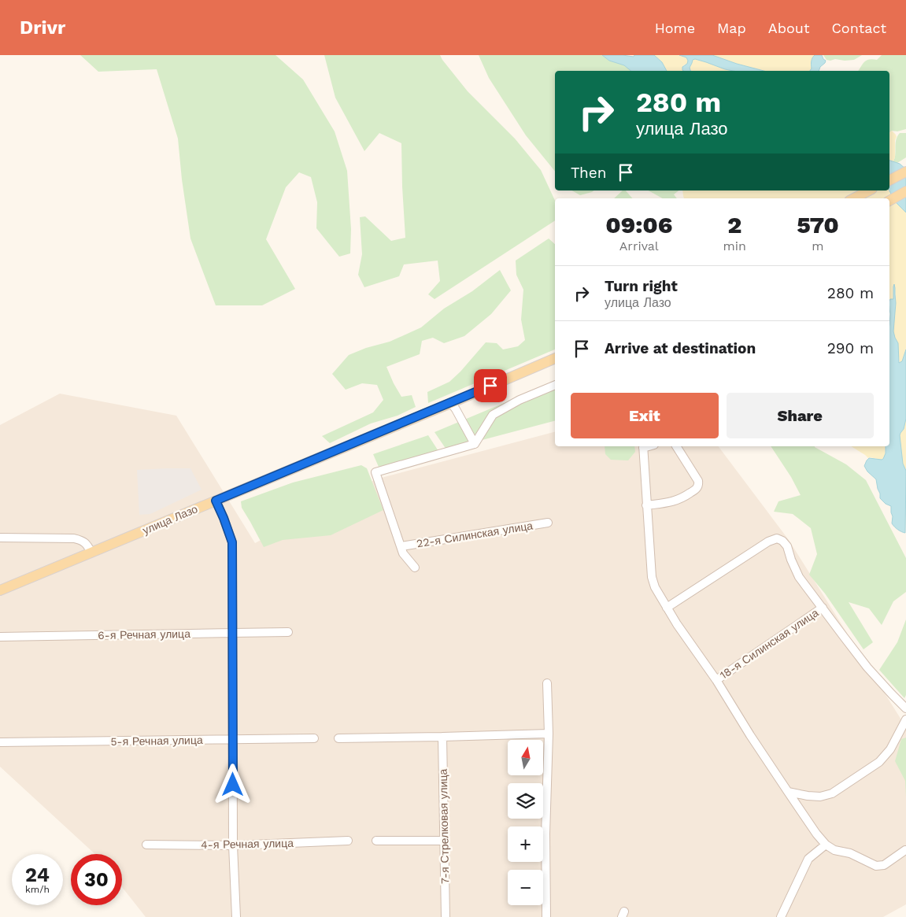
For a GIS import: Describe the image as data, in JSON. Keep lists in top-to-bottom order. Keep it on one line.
{"streets":{"main road":["улица Лазо"],"street":["22-я Силинская улица","6-я Речная улица","18-я Силинская улица","5-я Речная улица","7-я Стрелковая улица","4-я Речная улица"]},"north":"top","page":{"header":"Drivr","nav":["Home","Map","About","Contact"],"turn":["280 m","улица Лазо"],"then":"Then","eta":["09:06","Arrival","2","min","570","m"],"list":[{"name":"Turn right","note":"улица Лазо","value":"280 m"},{"name":"Arrive at destination","value":"290 m"}],"buttons":["Exit","Share"],"map_buttons":["+","−"],"speed":"24 km/h","limit":"30"}}
